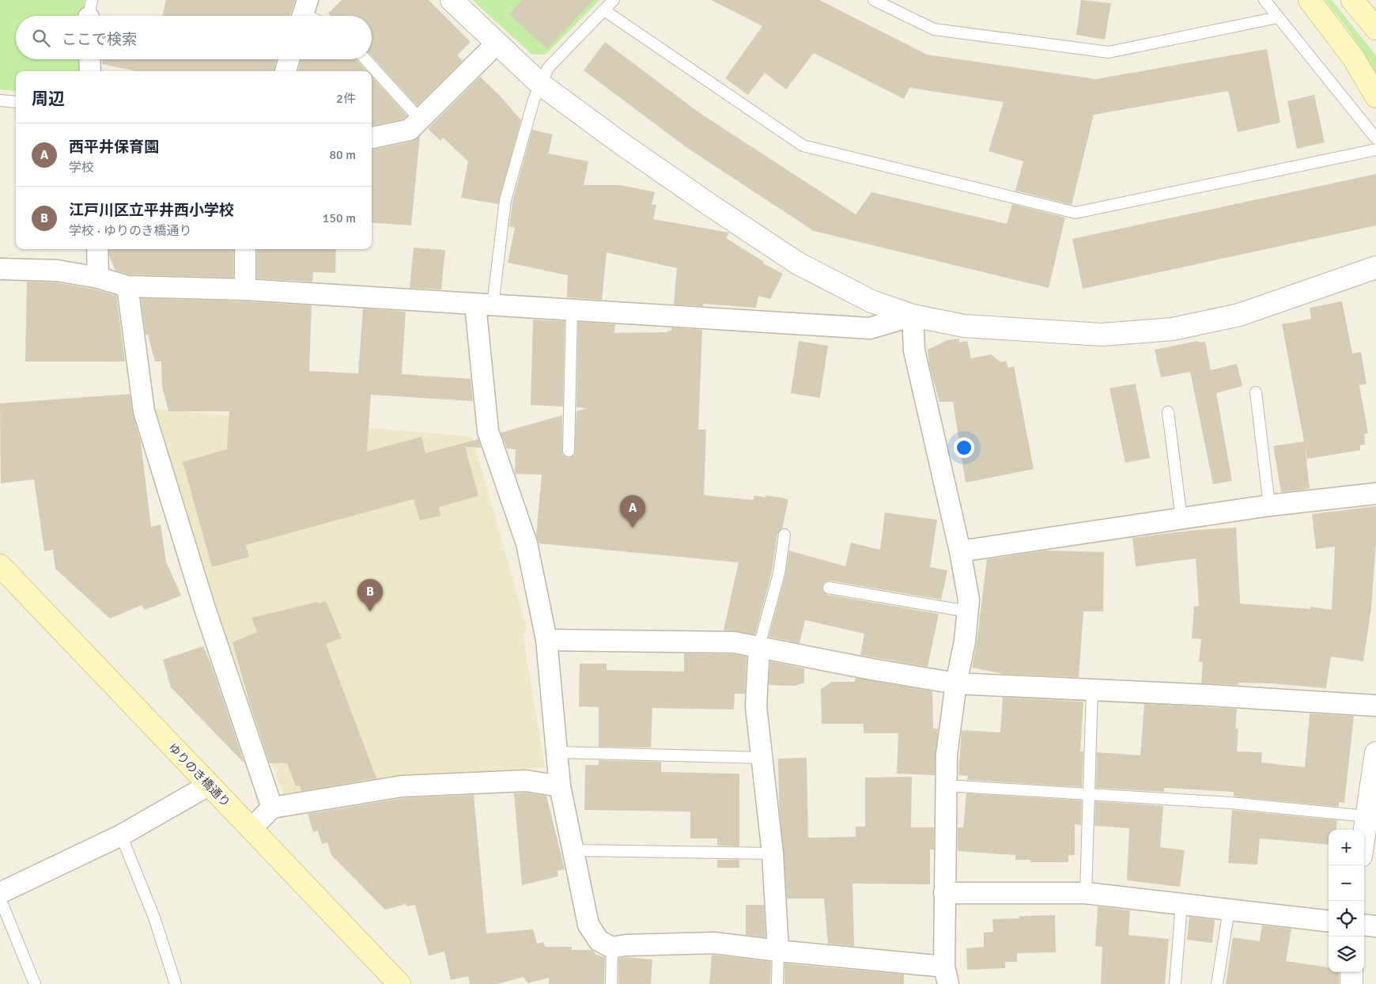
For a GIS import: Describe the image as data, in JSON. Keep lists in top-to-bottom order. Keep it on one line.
{"streets":{"main road":["ゆりのき橋通り"]},"page":{"search":"ここで検索","heading":["周辺","2件"],"list":[{"mark":"A","name":"西平井保育園","note":"学校","value":"80 m"},{"mark":"B","name":"江戸川区立平井西小学校","note":"学校 · ゆりのき橋通り","value":"150 m"}],"pins":["A","B"],"map_buttons":["+","−"]}}
